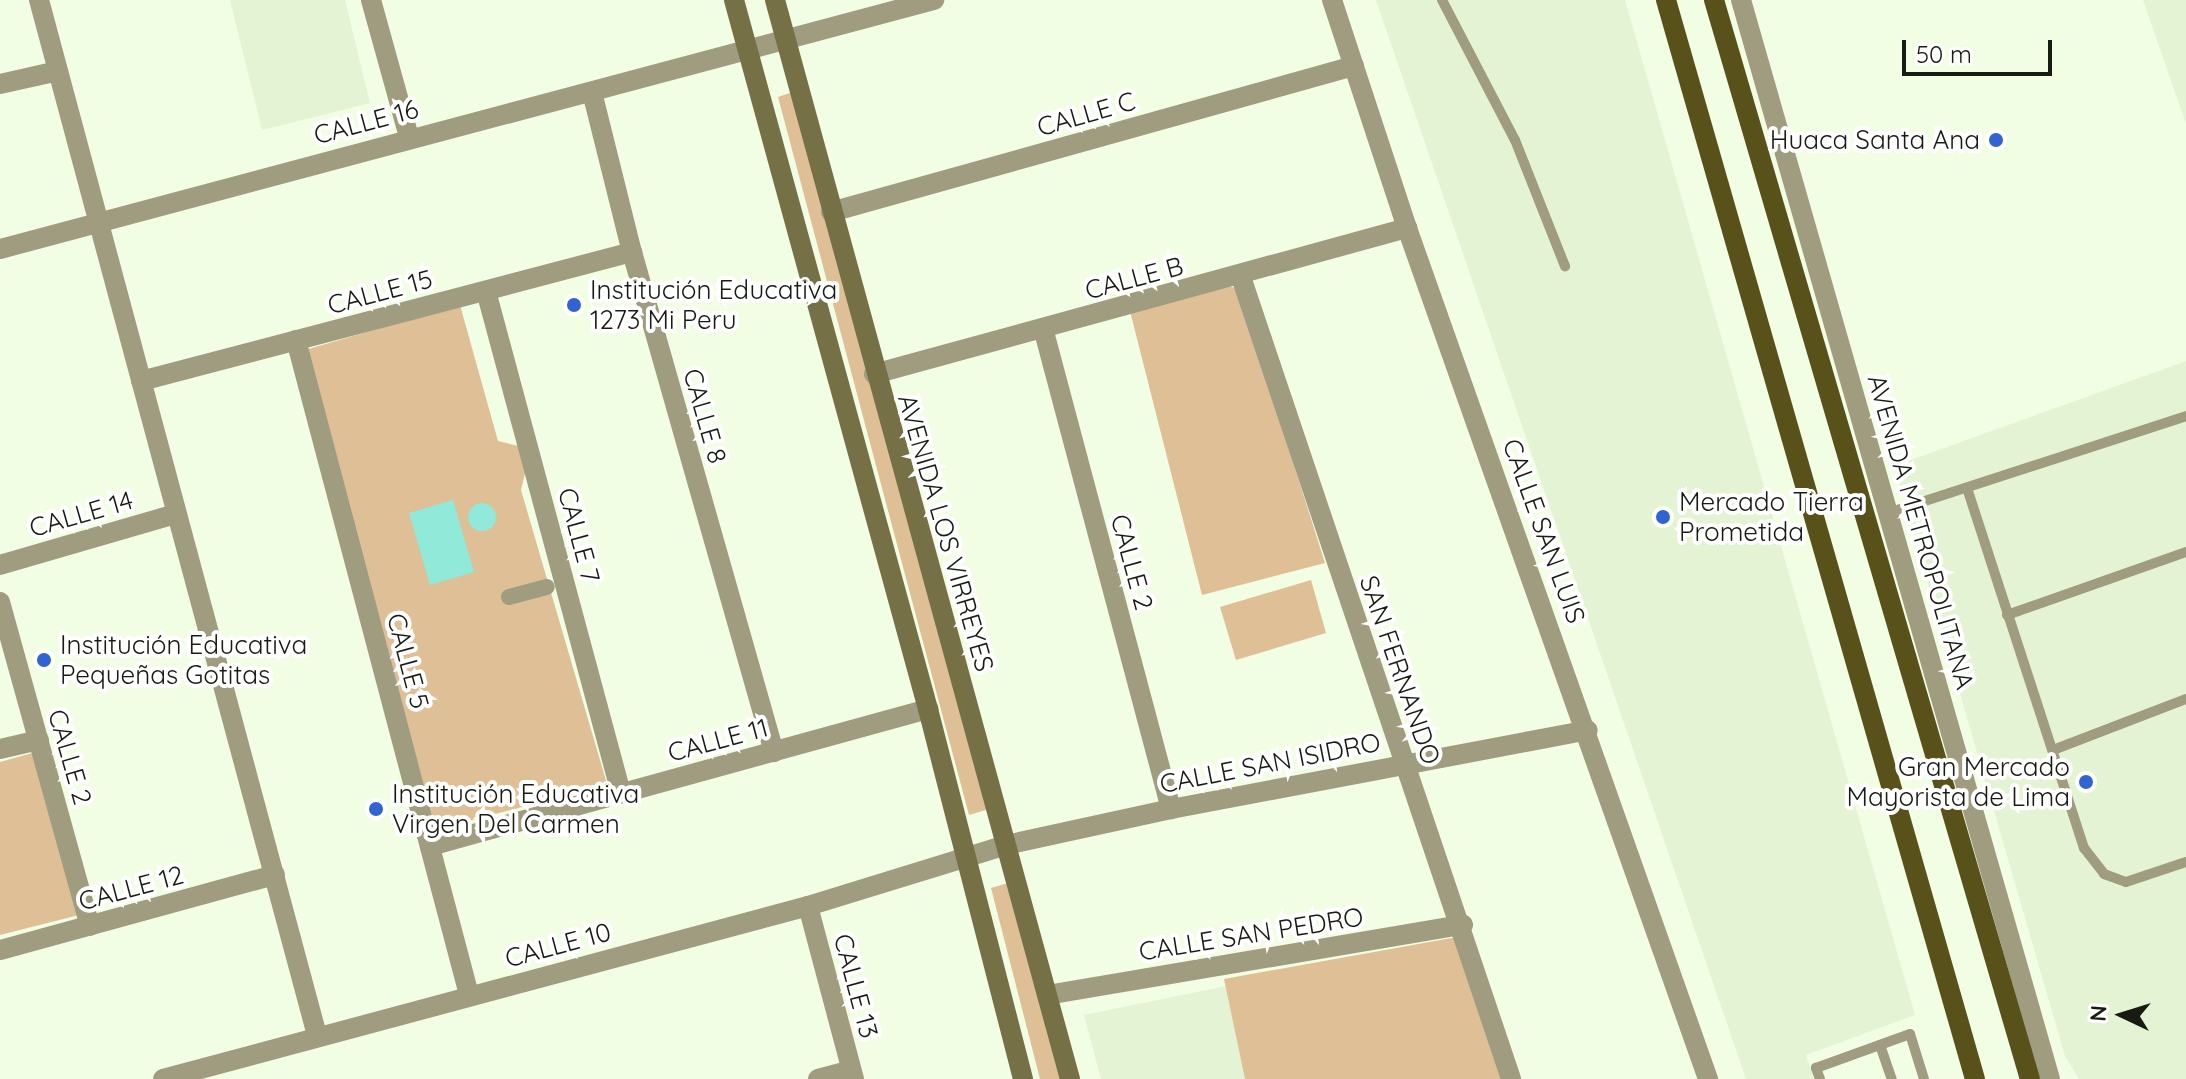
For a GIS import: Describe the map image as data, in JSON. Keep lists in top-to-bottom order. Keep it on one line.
{"streets":{"main road":["AVENIDA METROPOLITANA","AVENIDA LOS VIRREYES"],"street":["CALLE C","CALLE 16","CALLE B","CALLE 15","CALLE 8","CALLE 14","CALLE SAN LUIS","CALLE 7","CALLE 2","CALLE 5","SAN FERNANDO","CALLE 11","CALLE SAN ISIDRO","CALLE 12","CALLE SAN PEDRO","CALLE 10","CALLE 13"]},"crossings":[["CALLE C","CALLE SAN LUIS"],["CALLE C","AVENIDA LOS VIRREYES"],["CALLE 16","CALLE 8"],["CALLE 16","AVENIDA LOS VIRREYES"],["CALLE B","CALLE SAN LUIS"],["CALLE B","AVENIDA LOS VIRREYES"],["CALLE B","CALLE 2"],["CALLE B","SAN FERNANDO"],["CALLE 15","CALLE 8"],["CALLE 15","CALLE 7"],["CALLE 15","CALLE 5"],["CALLE 8","CALLE 11"],["CALLE SAN LUIS","CALLE SAN ISIDRO"],["AVENIDA LOS VIRREYES","CALLE SAN ISIDRO"],["AVENIDA LOS VIRREYES","CALLE SAN PEDRO"],["CALLE 7","CALLE 11"],["CALLE 2","CALLE SAN ISIDRO"],["CALLE 2","CALLE 12"],["CALLE 5","CALLE 11"],["CALLE 5","CALLE 10"],["SAN FERNANDO","CALLE SAN ISIDRO"],["SAN FERNANDO","CALLE SAN PEDRO"],["CALLE SAN ISIDRO","CALLE 10"],["CALLE 10","CALLE 13"]],"places":["Huaca Santa Ana","Institución Educativa 1273 Mi Peru","Mercado Tierra Prometida","Institución Educativa Pequeñas Gotitas","Gran Mercado Mayorista de Lima","Institución Educativa Virgen Del Carmen"],"scale_bar":"50 m","north":"left"}
